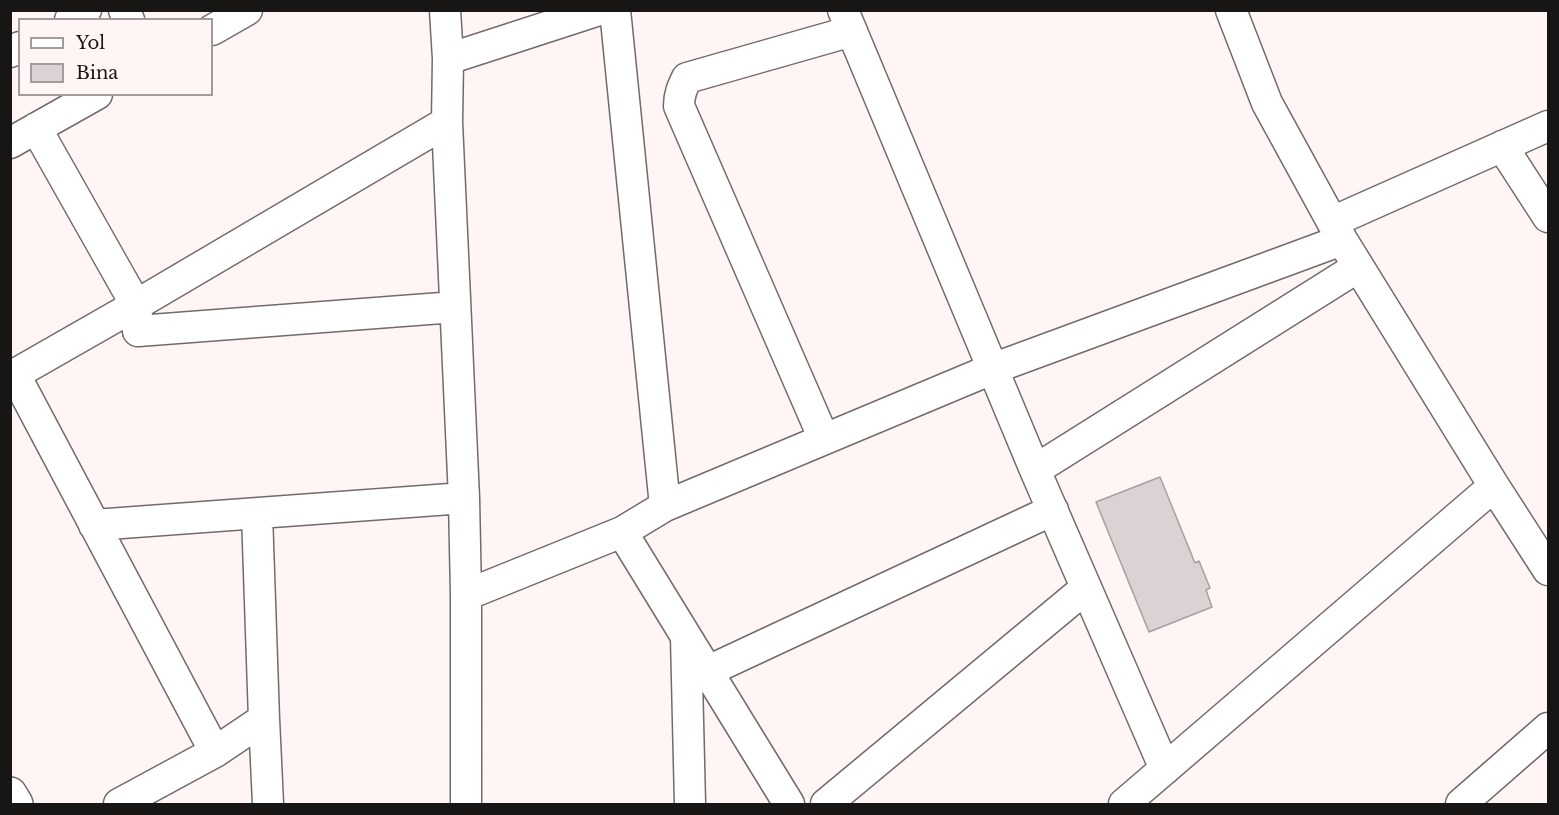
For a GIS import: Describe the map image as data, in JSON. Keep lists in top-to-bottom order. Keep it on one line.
{"legend":["Yol","Bina"]}
